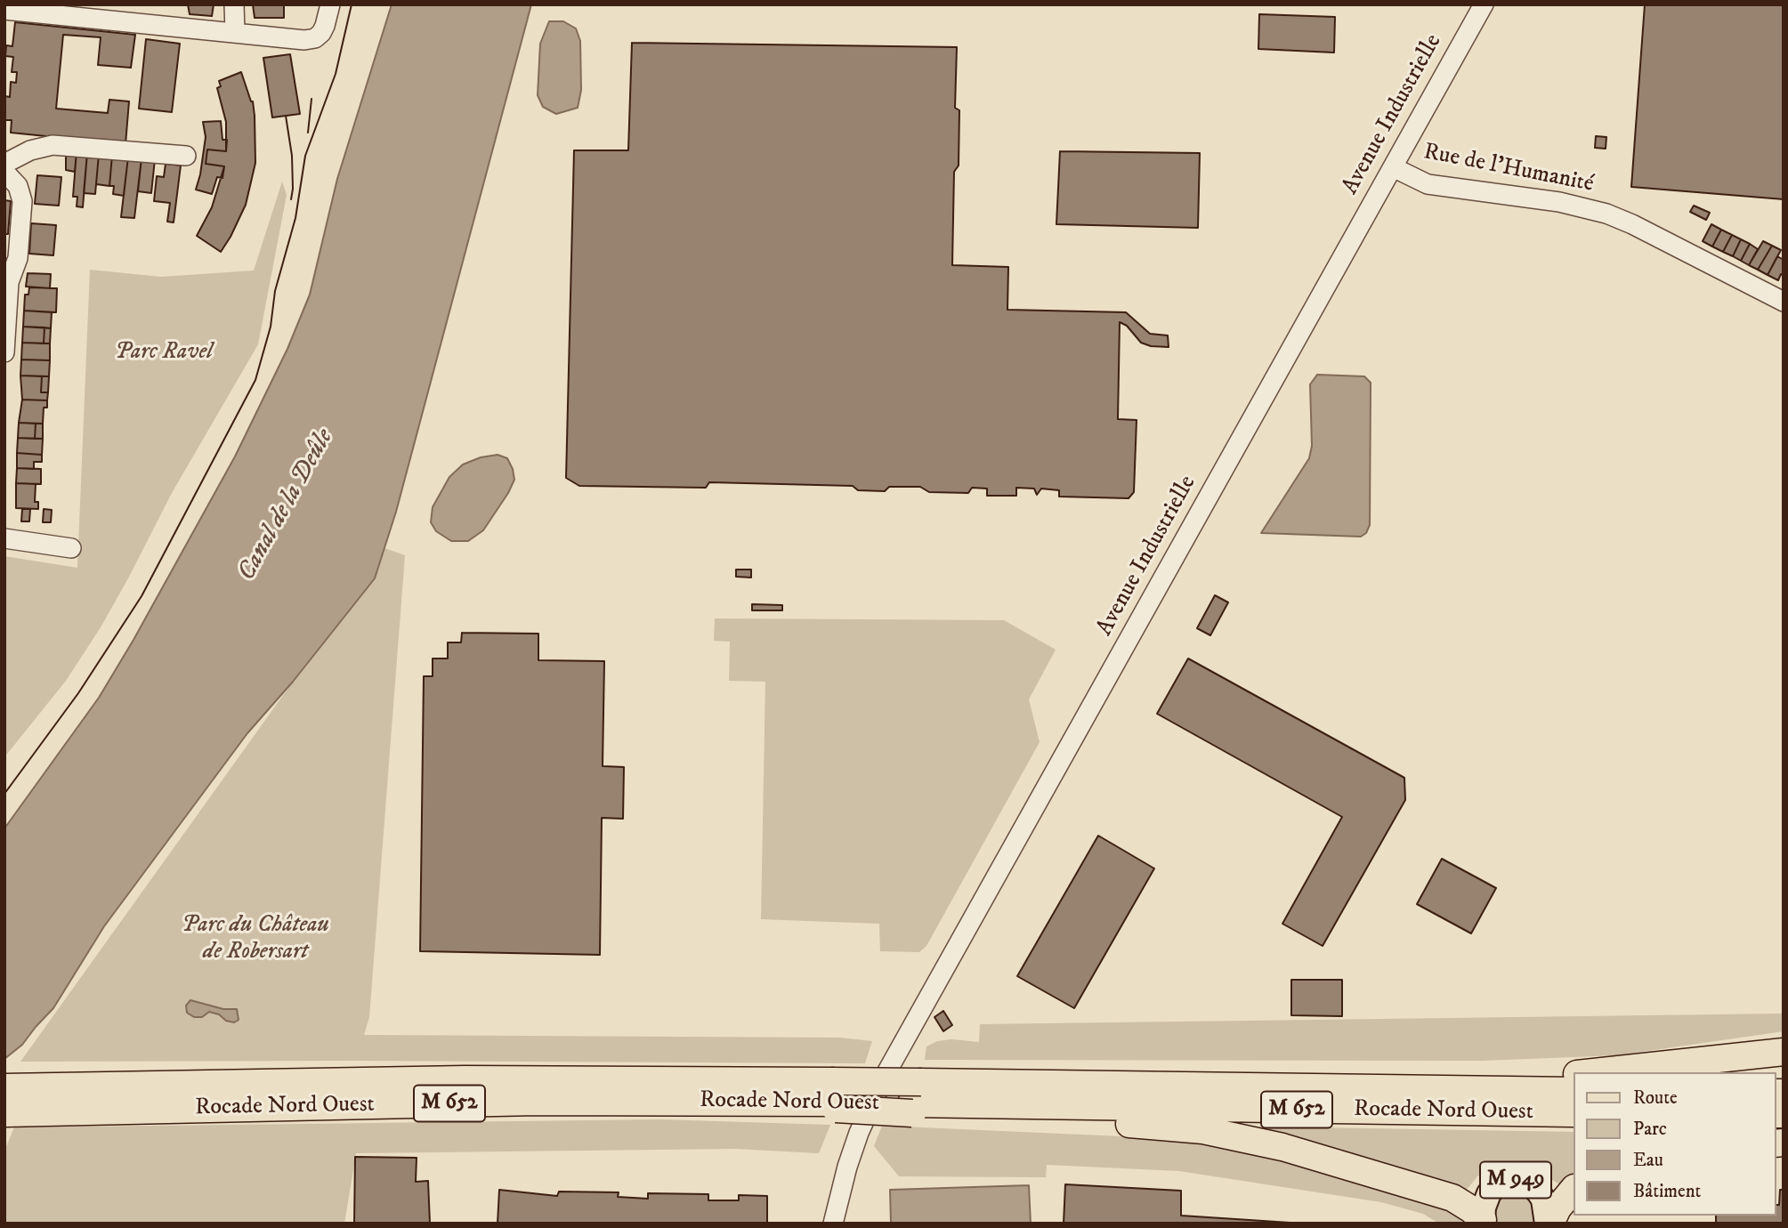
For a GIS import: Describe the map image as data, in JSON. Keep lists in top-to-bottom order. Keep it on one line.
{"streets":{"highway":["Rocade Nord Ouest","M 652"],"main road":["M 949"],"street":["Avenue Industrielle","Rue de l'Humanité"]},"crossings":[["Avenue Industrielle","Rue de l'Humanité"]],"water":["Canal de la Deûle"],"parks":["Parc Ravel","Parc du Château de Robersart"],"legend":["Route","Parc","Eau","Bâtiment"]}
